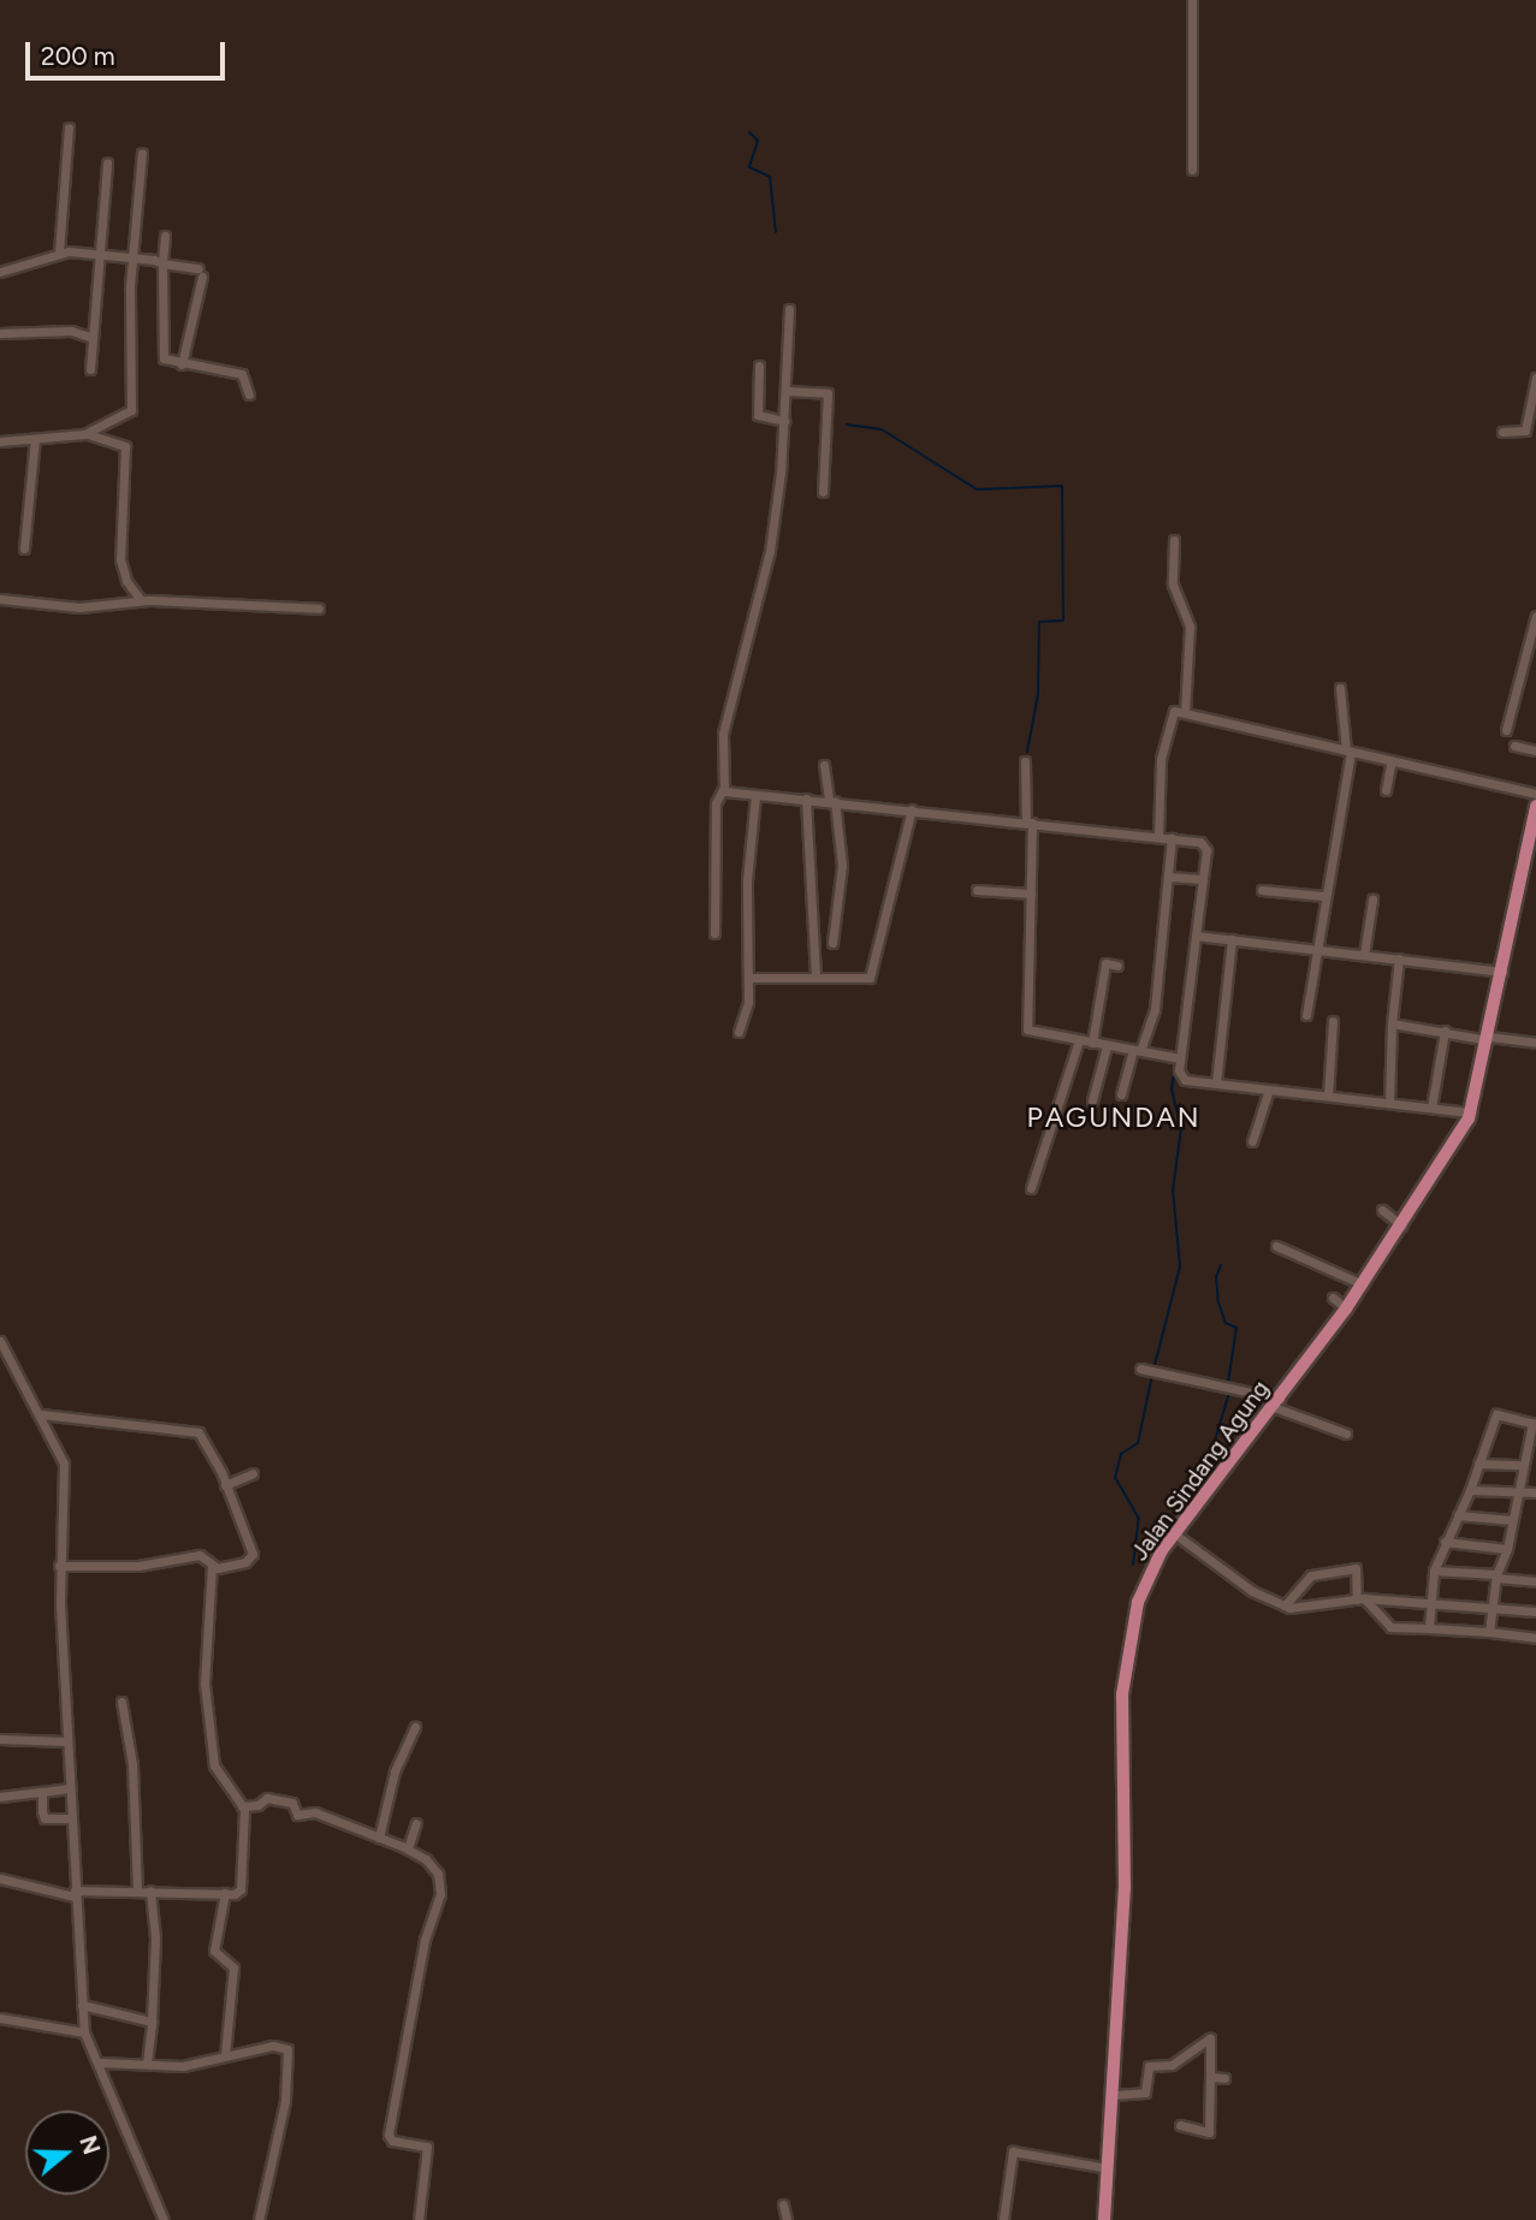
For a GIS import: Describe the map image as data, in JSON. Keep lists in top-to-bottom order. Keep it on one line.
{"streets":{"main road":["Jalan Sindang Agung"]},"districts":["PAGUNDAN"],"scale_bar":"200 m","north":"right"}
